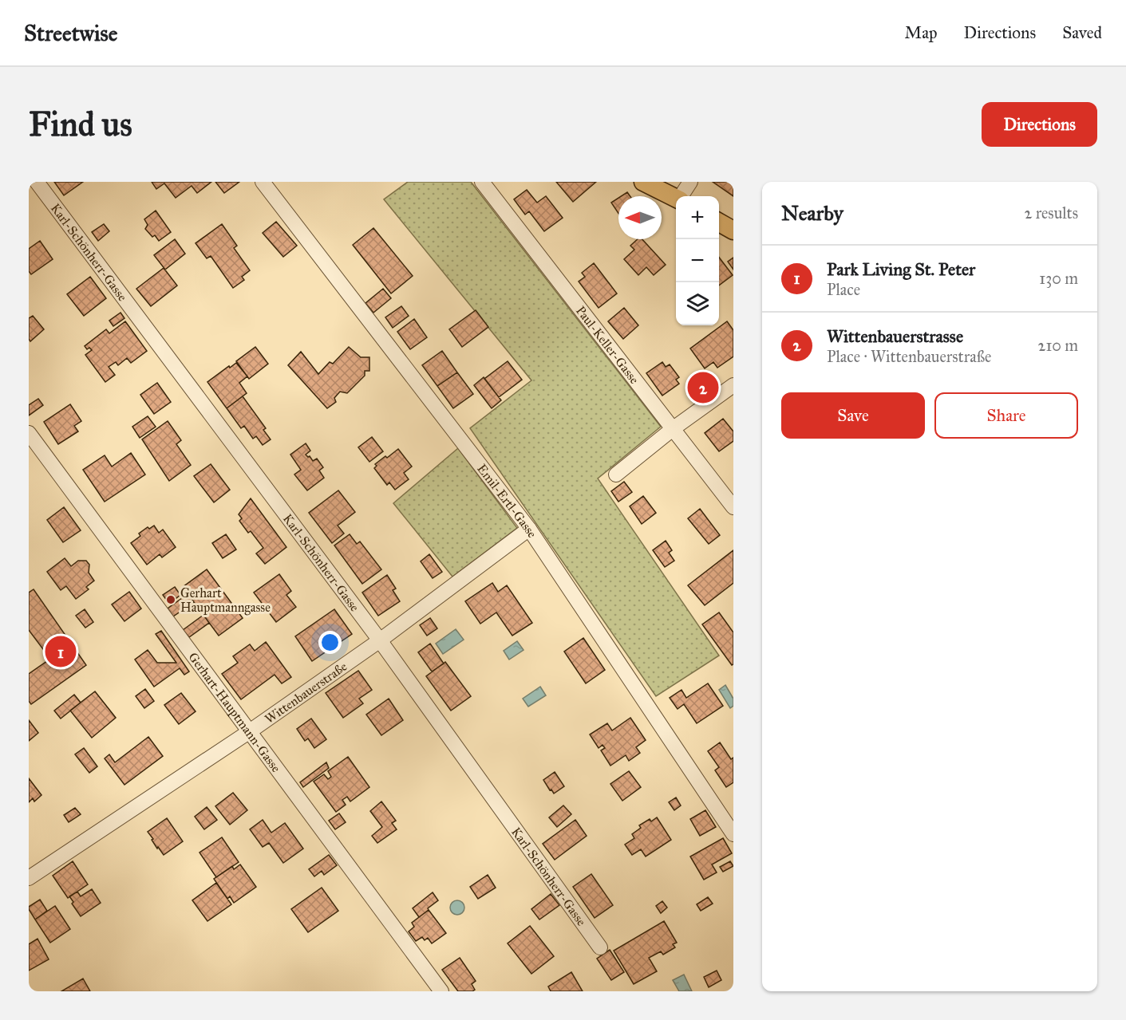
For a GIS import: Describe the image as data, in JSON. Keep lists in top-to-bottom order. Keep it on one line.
{"streets":{"street":["Karl-Schönherr-Gasse","Paul-Keller-Gasse","Emil-Ertl-Gasse","Wittenbauerstraße","Gerhart-Hauptmann-Gasse"]},"crossings":[["Karl-Schönherr-Gasse","Wittenbauerstraße"],["Emil-Ertl-Gasse","Wittenbauerstraße"],["Wittenbauerstraße","Gerhart-Hauptmann-Gasse"]],"places":["Gerhart Hauptmanngasse"],"north":"left","page":{"header":"Streetwise","nav":["Map","Directions","Saved"],"buttons":["Directions",["Save","Share"]],"title":"Find us","heading":["Nearby","2 results"],"map_buttons":["+","−"],"list":[{"mark":"1","name":"Park Living St. Peter","note":"Place","value":"130 m"},{"mark":"2","name":"Wittenbauerstrasse","note":"Place · Wittenbauerstraße","value":"210 m"}],"pins":["2","1"]}}
